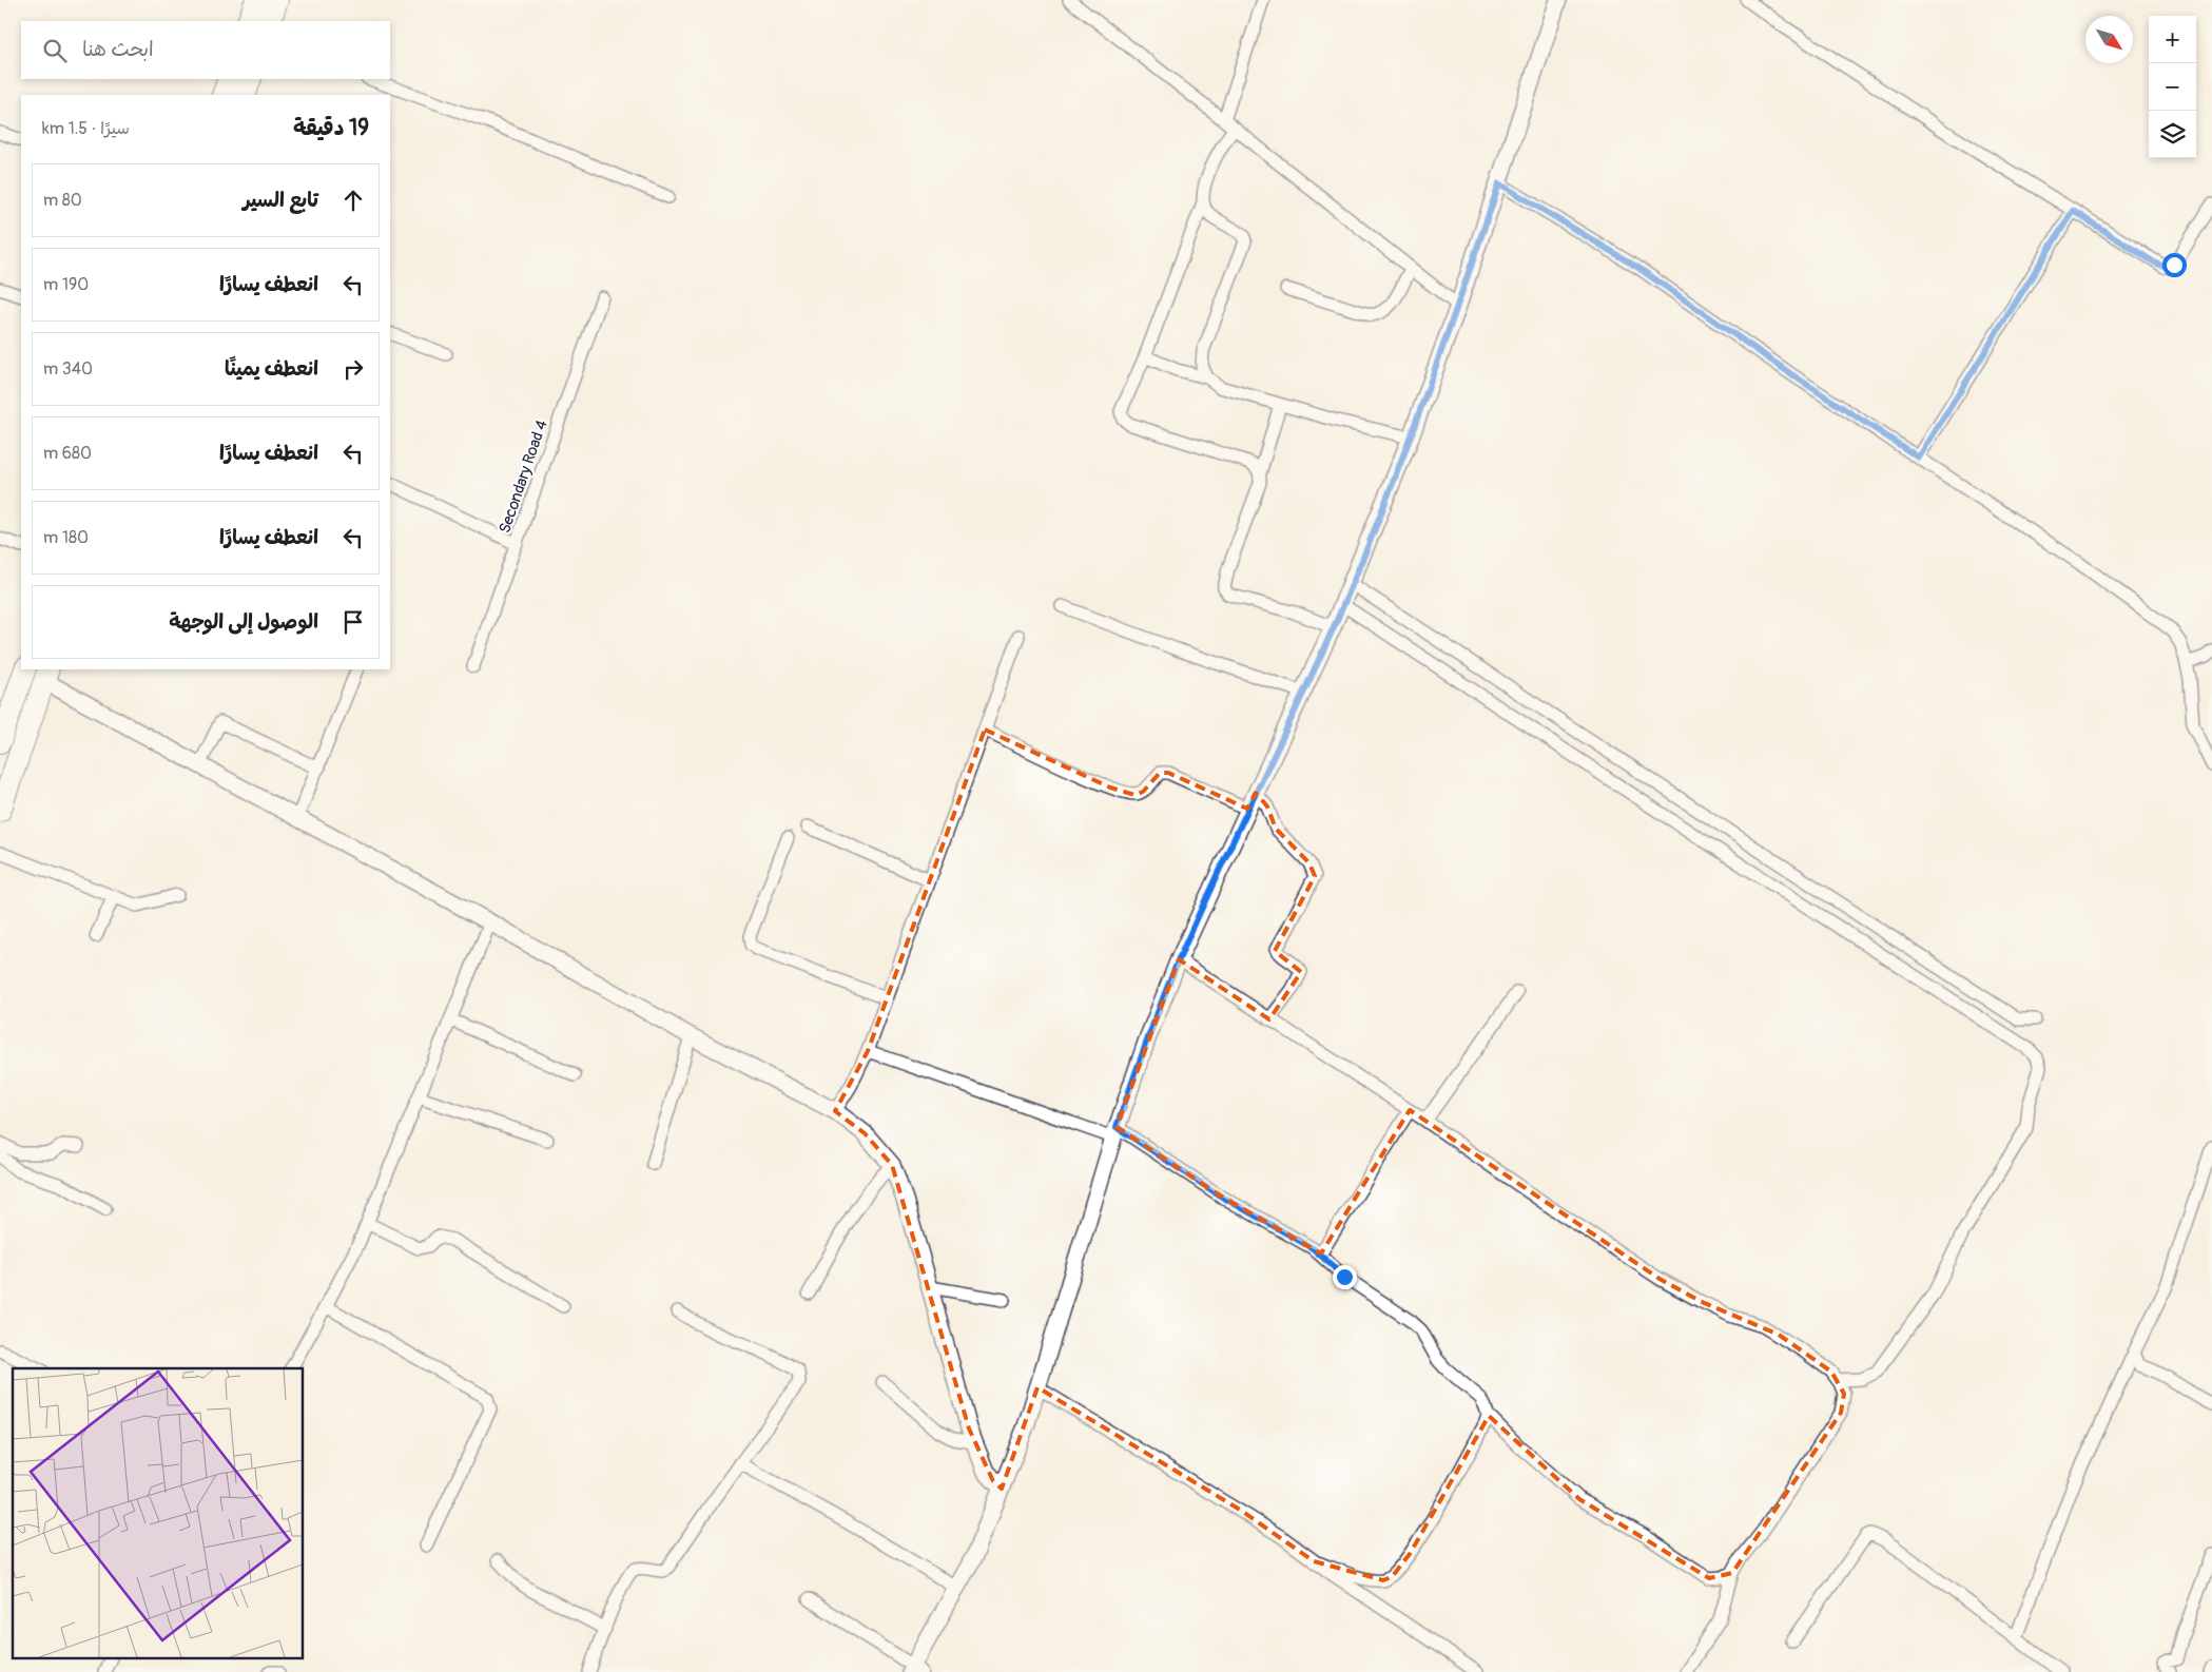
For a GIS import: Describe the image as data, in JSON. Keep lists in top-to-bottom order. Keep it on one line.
{"streets":{"street":["Secondary Road 4"]},"north":"bottom right","page":{"map_buttons":["+","−"],"search":"ابحث هنا","heading":["19 دقيقة","سيرًا · 1.5 km"],"list":[["تابع السير","80 m"],["انعطف يسارًا","190 m"],["انعطف يمينًا","340 m"],["انعطف يسارًا","680 m"],["انعطف يسارًا","180 m"],"الوصول إلى الوجهة"]}}
